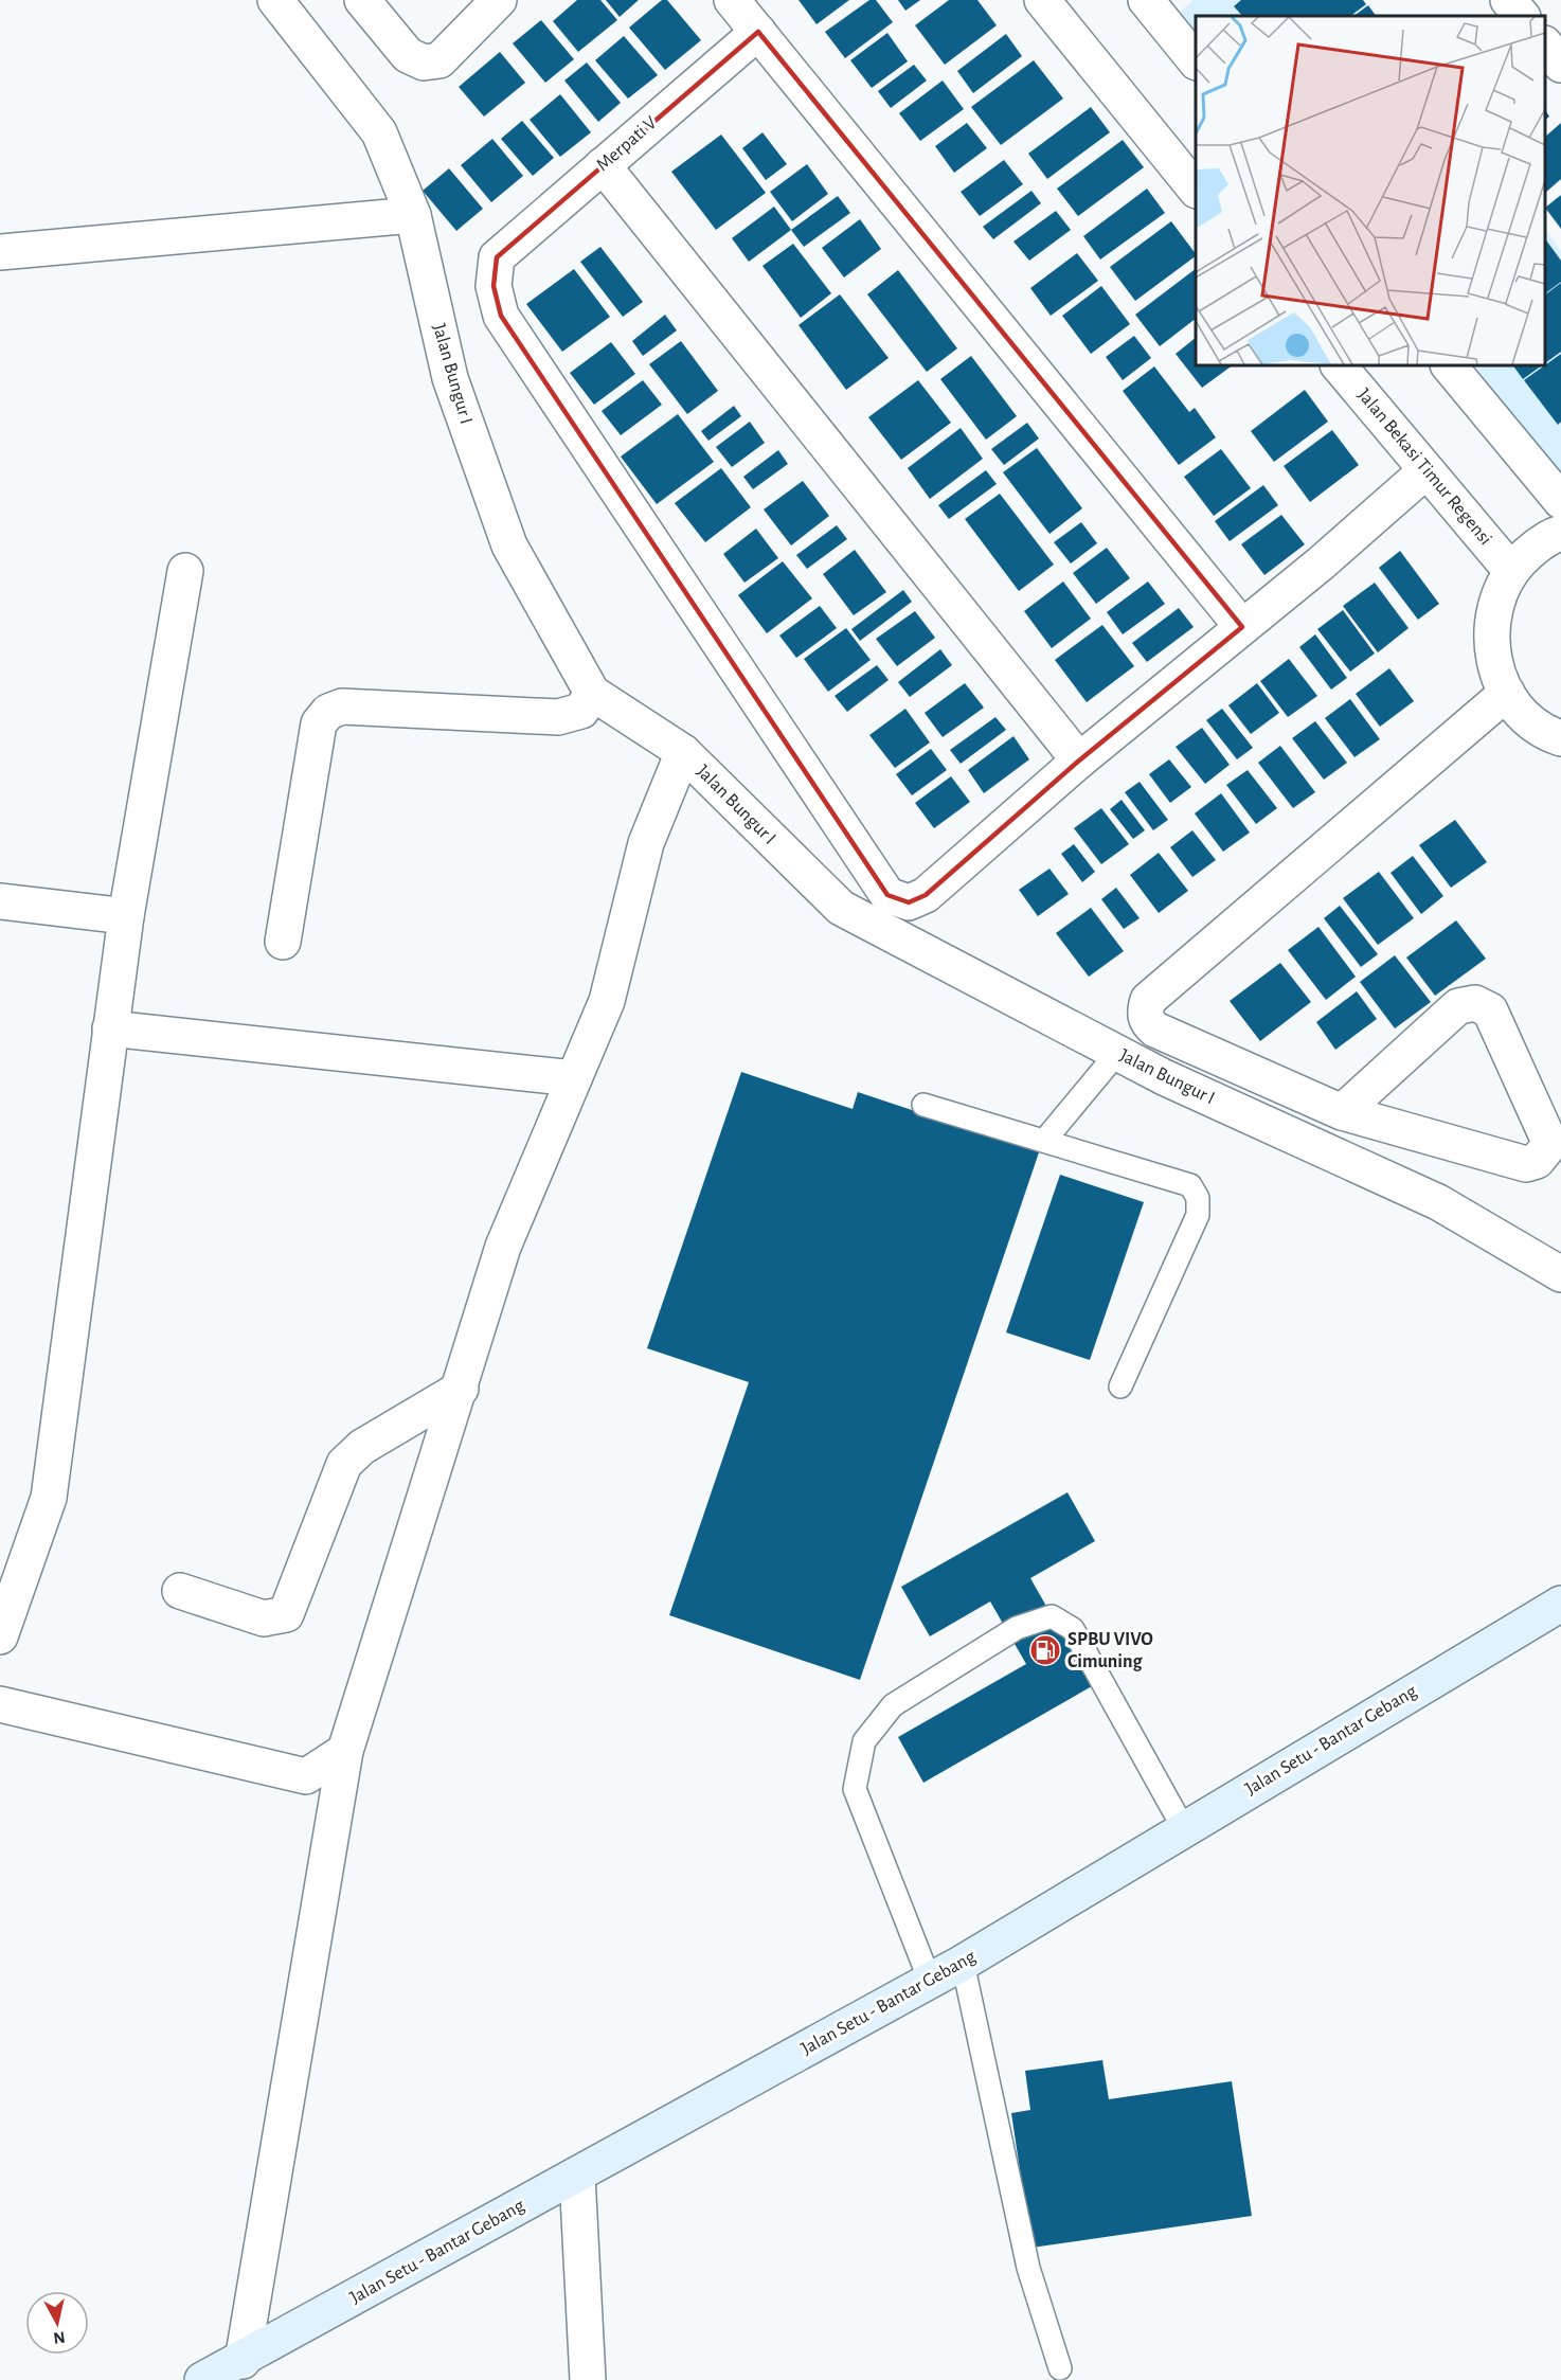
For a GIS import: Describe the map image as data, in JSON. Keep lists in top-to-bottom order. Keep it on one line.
{"streets":{"main road":["Jalan Setu - Bantar Gebang"],"street":["Merpati V","Jalan Bungur I","Jalan Bekasi Timur Regensi"]},"places":{"fuel station":["SPBU VIVO Cimuning"]},"north":"bottom"}
